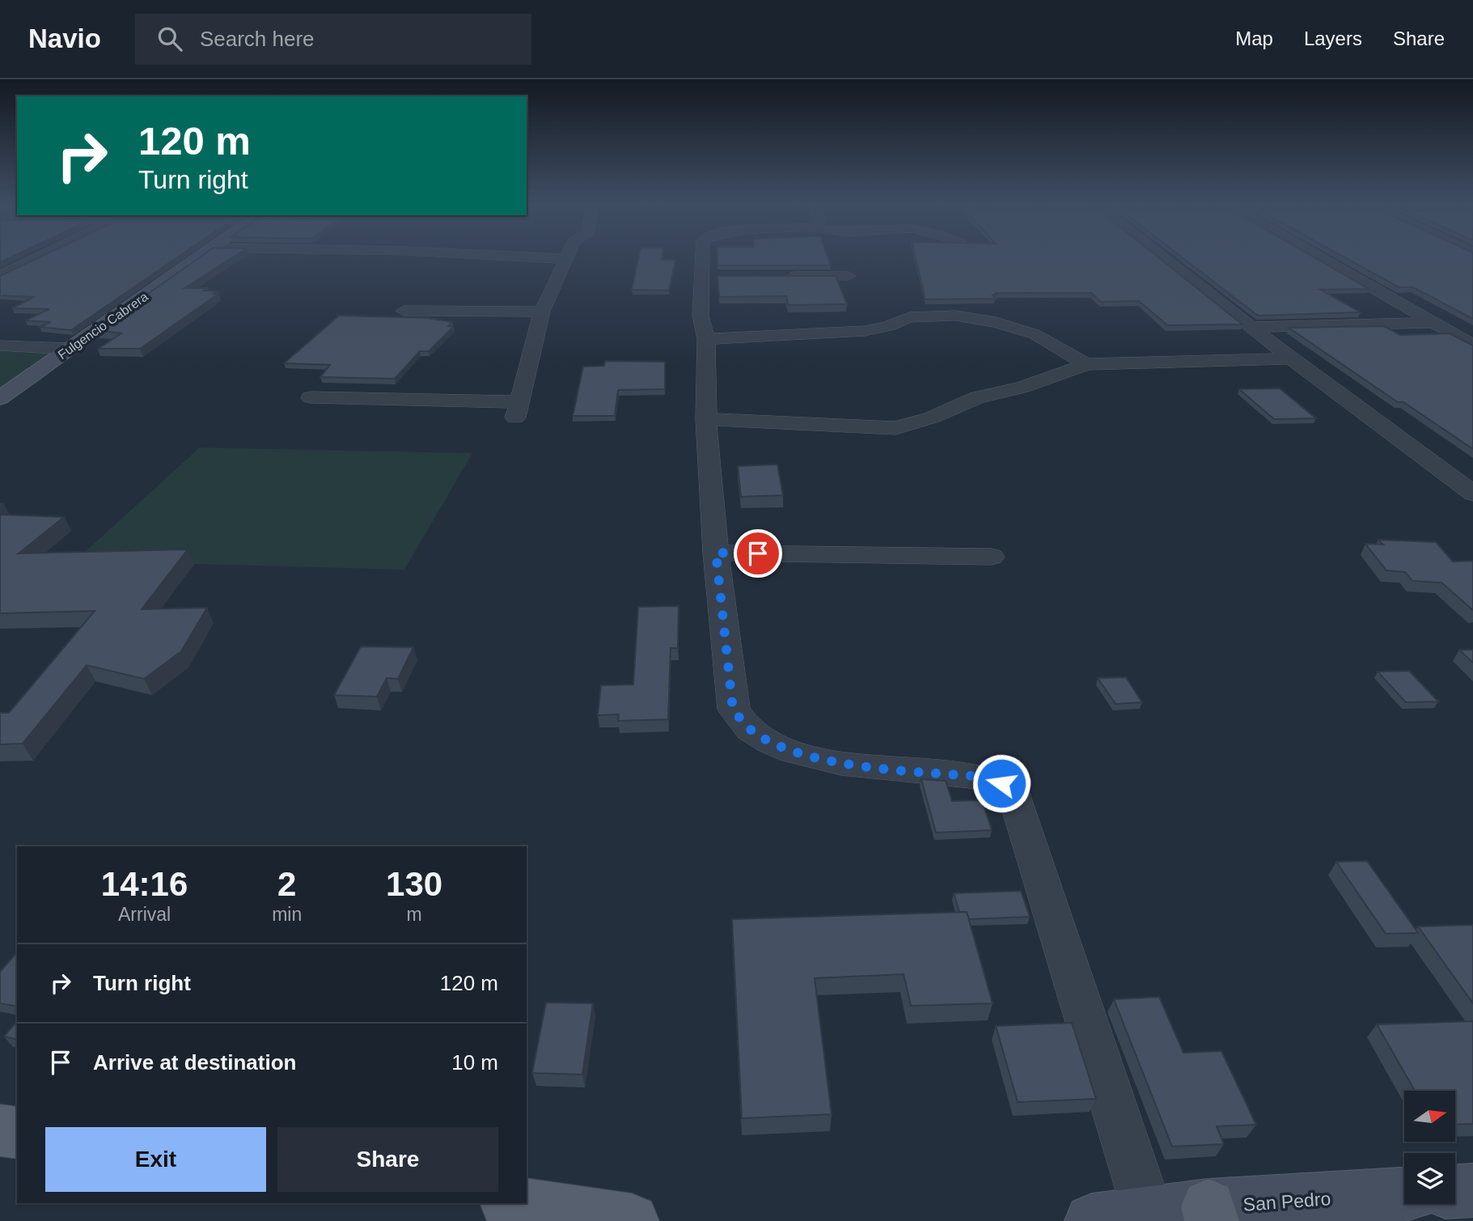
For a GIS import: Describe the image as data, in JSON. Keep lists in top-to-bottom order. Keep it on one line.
{"streets":{"main road":["Fulgencio Cabrera","San Pedro"]},"north":"right","page":{"header":"Navio","search":"Search here","nav":["Map","Layers","Share"],"turn":["120 m","Turn right"],"eta":["14:16","Arrival","2","min","130","m"],"list":[{"name":"Turn right","value":"120 m"},{"name":"Arrive at destination","value":"10 m"}],"buttons":["Exit","Share"]}}
